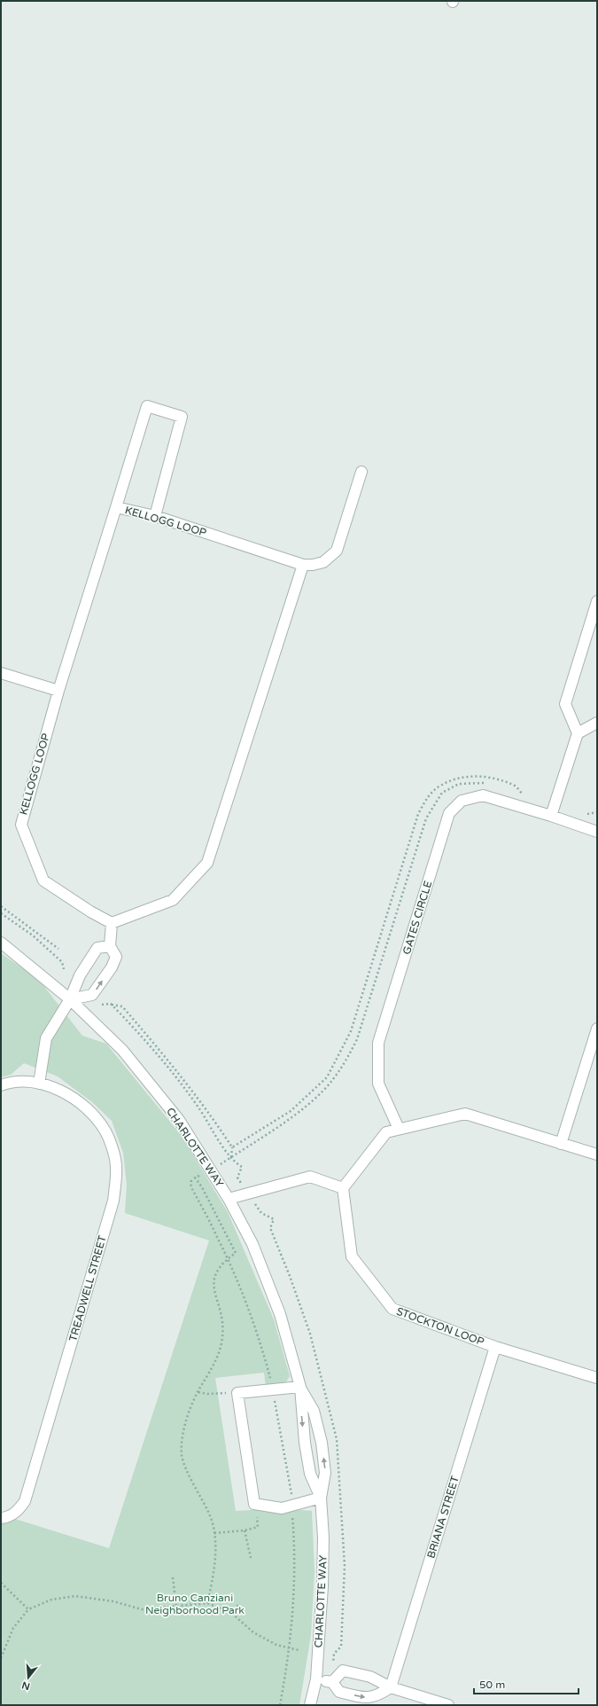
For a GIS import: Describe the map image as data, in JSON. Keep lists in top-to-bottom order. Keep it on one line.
{"streets":{"street":["KELLOGG LOOP","GATES CIRCLE","CHARLOTTE WAY","TREADWELL STREET","STOCKTON LOOP","BRIANA STREET"]},"crossings":[["STOCKTON LOOP","BRIANA STREET"]],"parks":["Bruno Canziani Neighborhood Park"],"scale_bar":"50 m","north":"bottom"}
